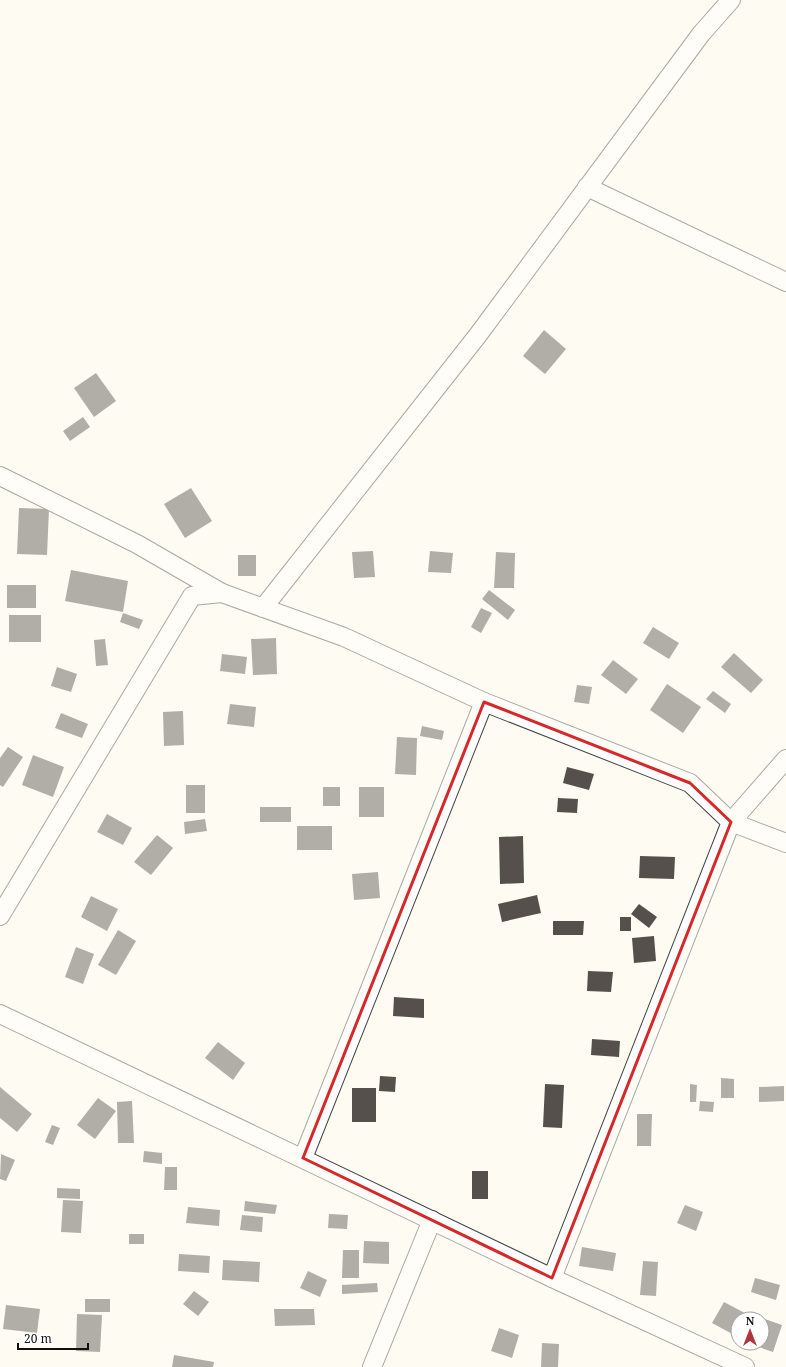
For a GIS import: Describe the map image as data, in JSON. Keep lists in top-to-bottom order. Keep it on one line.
{"scale_bar":"20 m","north":"top"}
